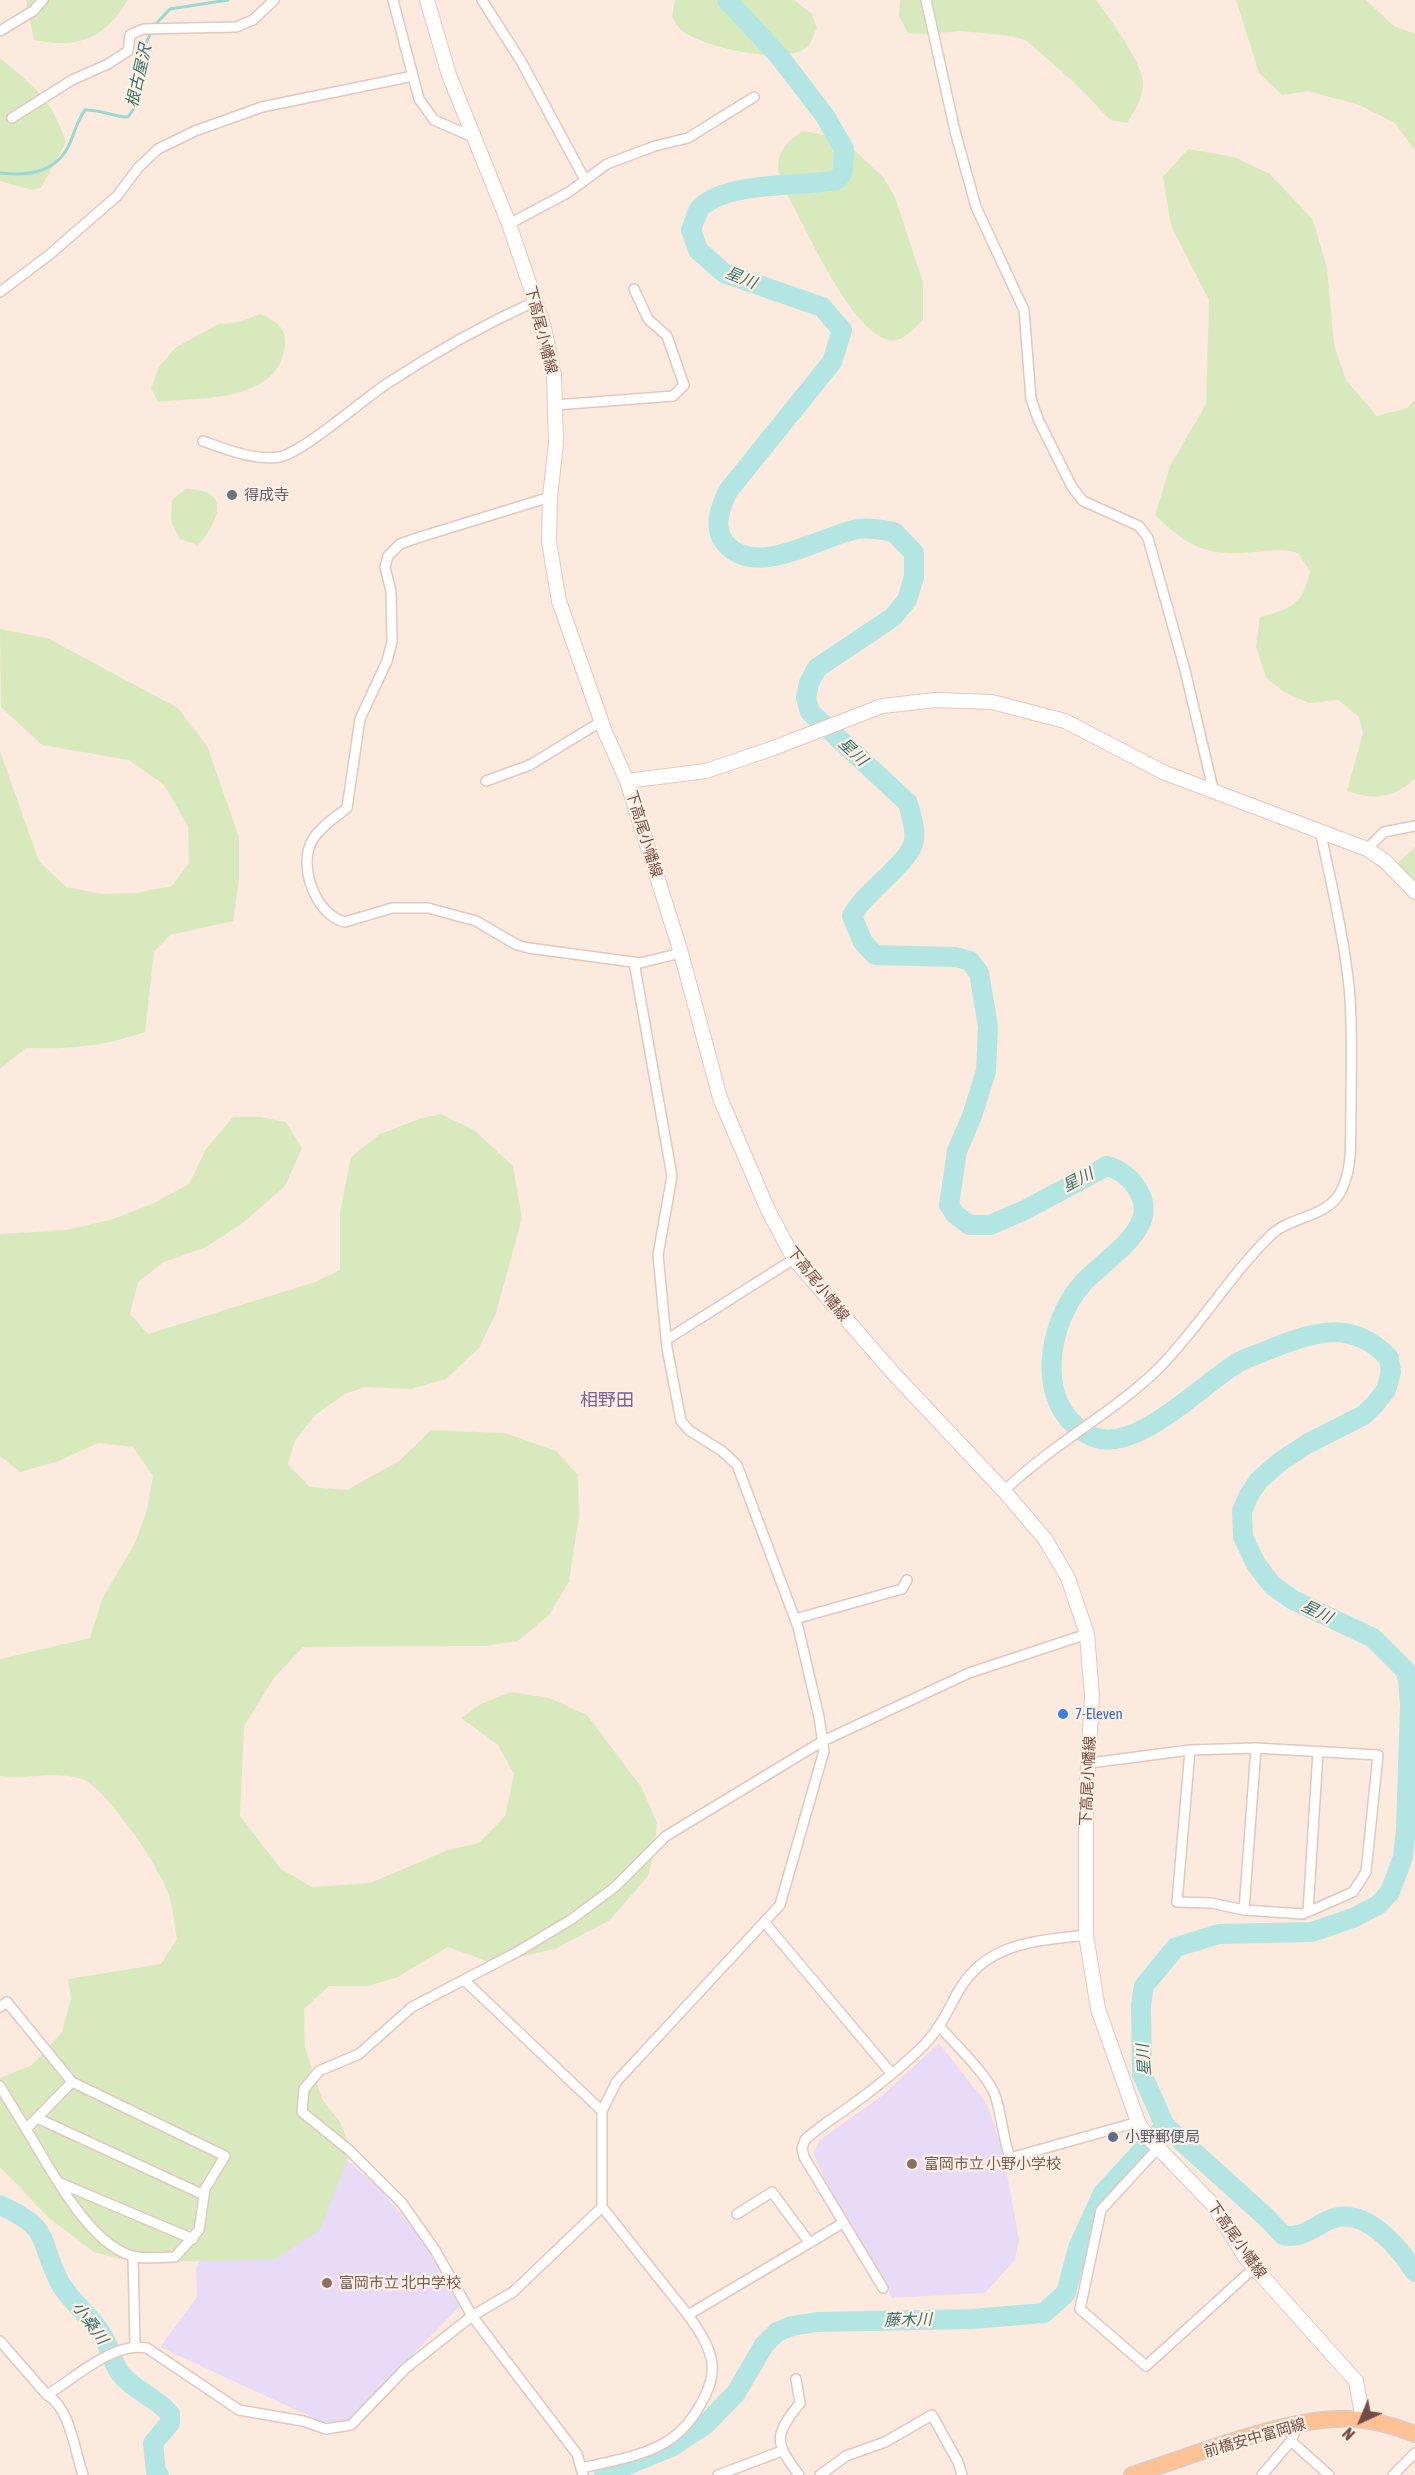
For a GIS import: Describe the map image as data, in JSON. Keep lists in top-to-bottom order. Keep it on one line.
{"streets":{"main road":["下高尾小幡線","前橋安中富岡線"]},"crossings":[["下高尾小幡線","前橋安中富岡線"]],"districts":["相野田"],"water":["根古屋沢","星川","藤木川","小桑川"],"places":["得成寺","7-Eleven","小野郵便局","富岡市立 小野小学校","富岡市立 北中学校"],"north":"bottom left"}
